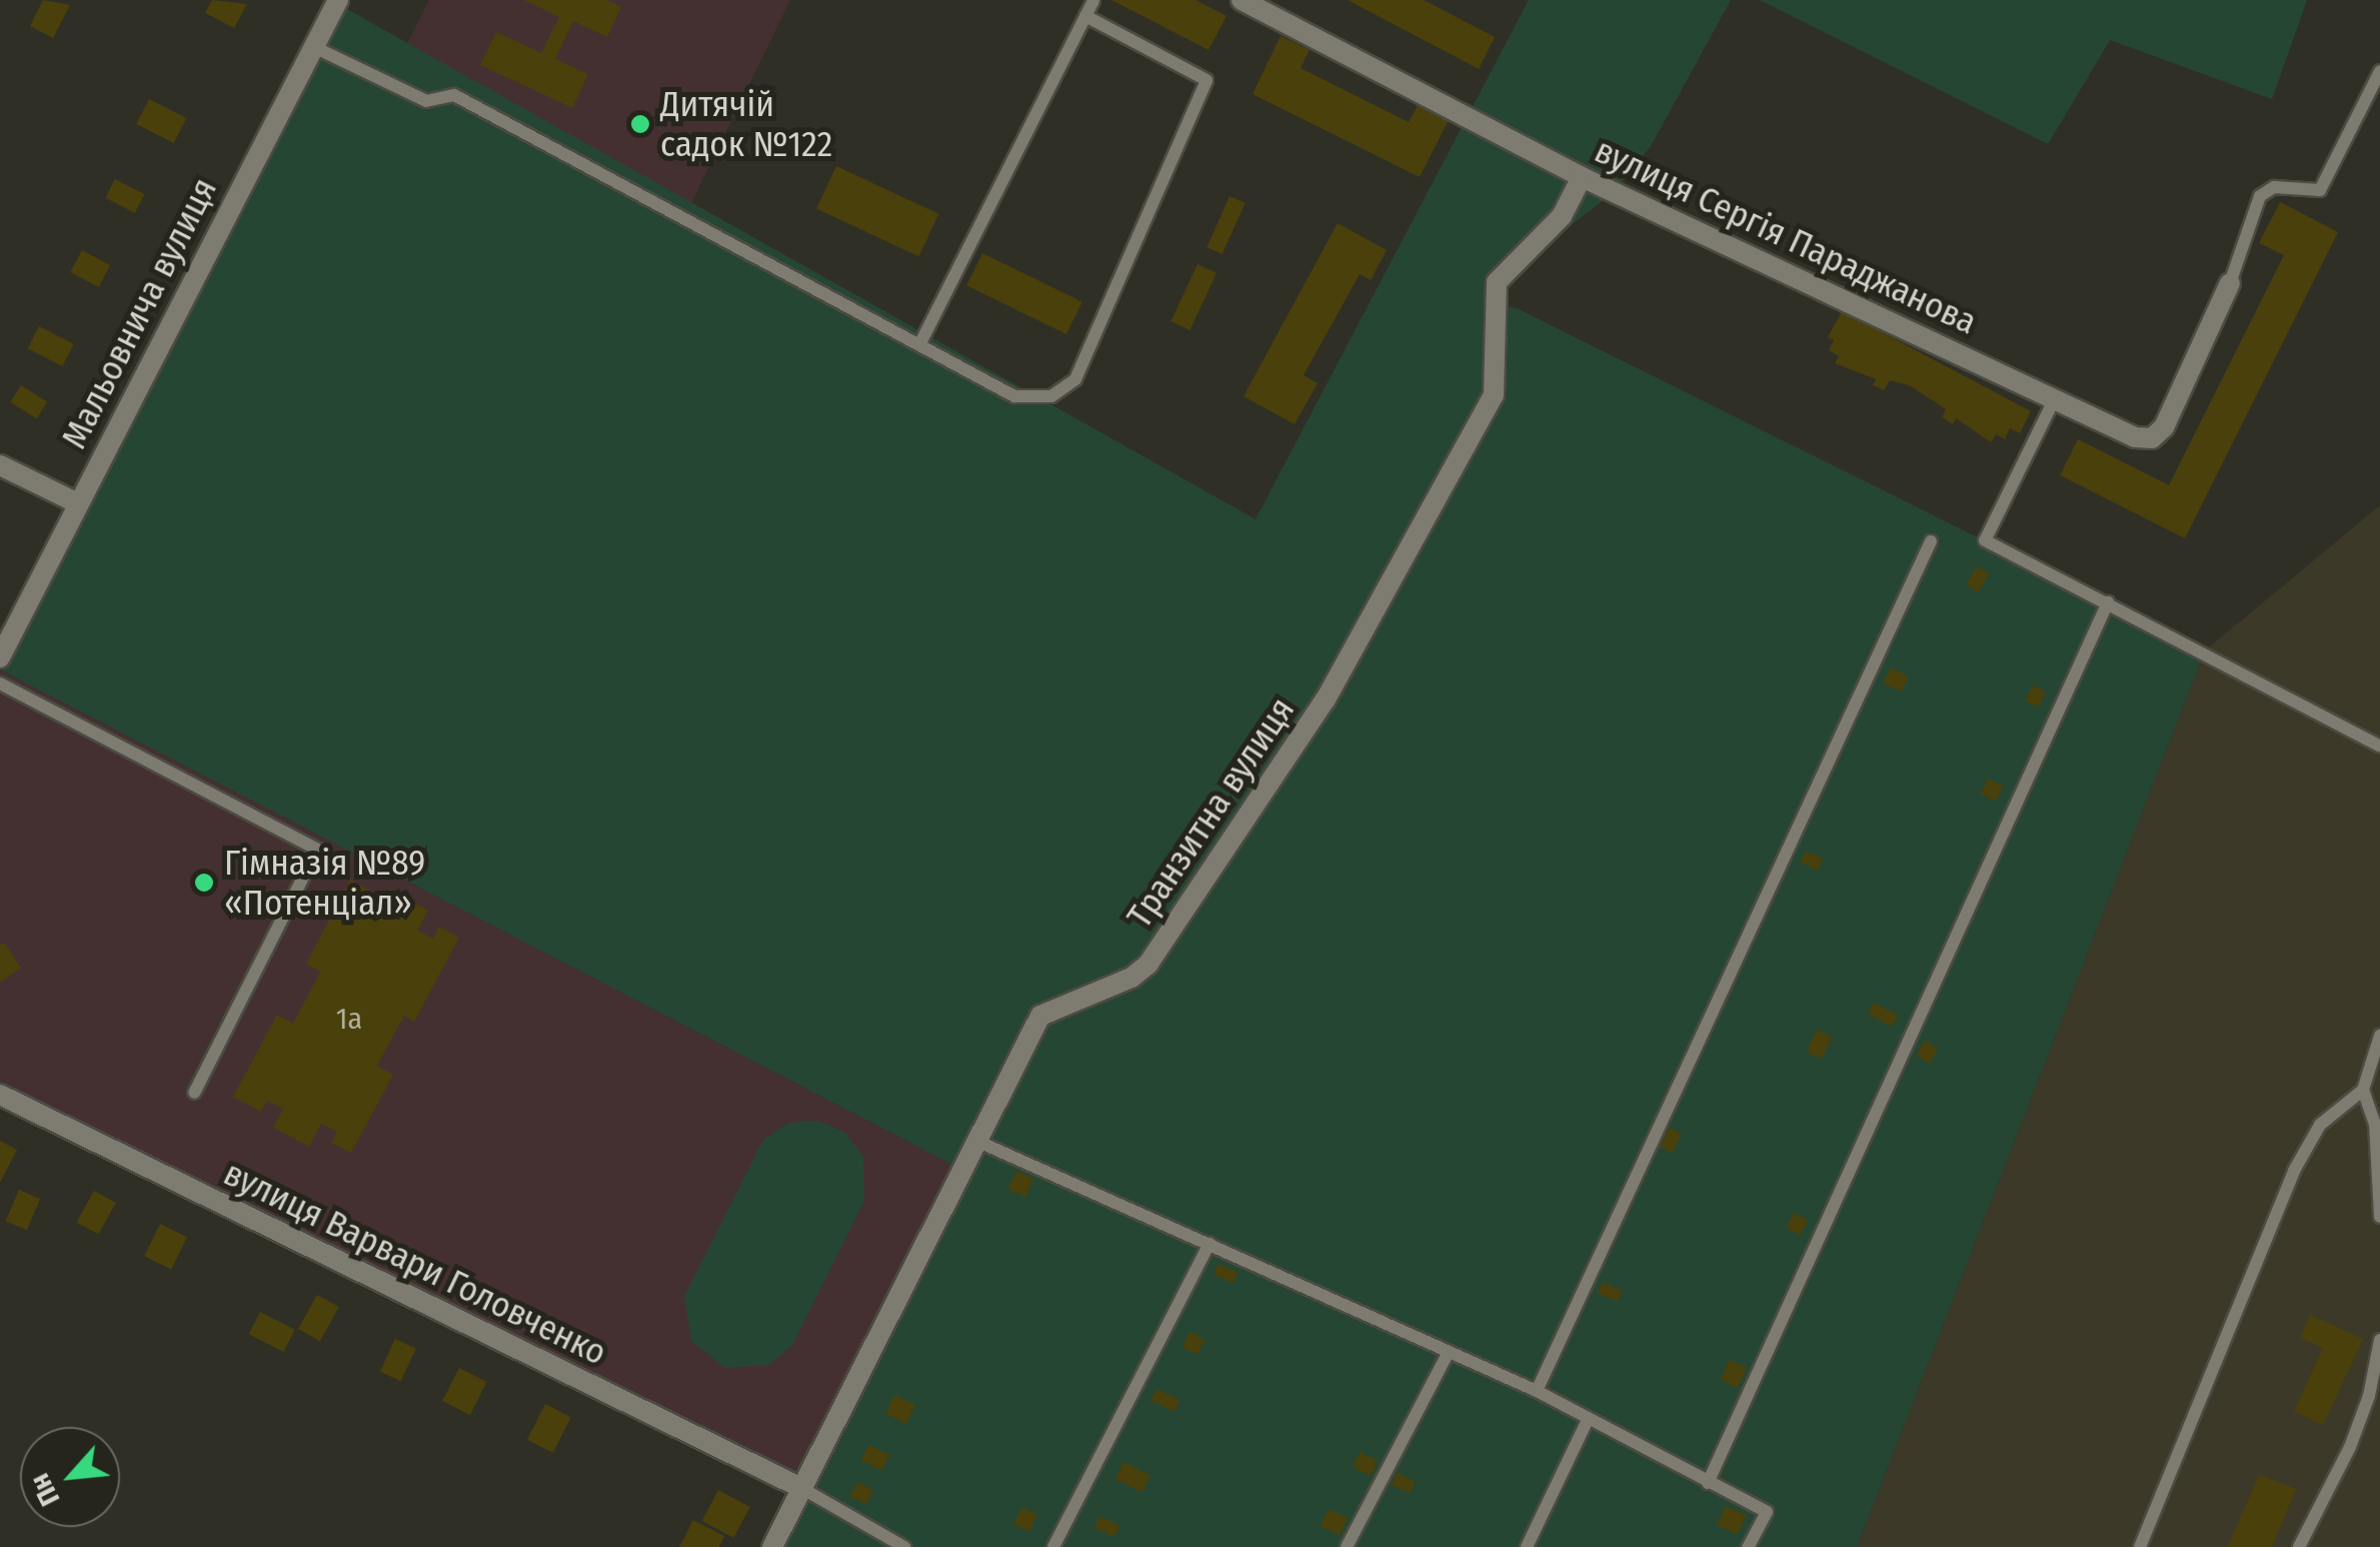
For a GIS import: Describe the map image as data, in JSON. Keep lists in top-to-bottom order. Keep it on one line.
{"streets":{"street":["вулиця Сергія Параджанова","Мальовнича вулиця","Транзитна вулиця","вулиця Варвари Головченко"]},"crossings":[["вулиця Сергія Параджанова","Транзитна вулиця"],["Транзитна вулиця","вулиця Варвари Головченко"]],"places":["Дитячій садок №122","Гімназія №89 «Потенціал»"],"house_numbers":["1а"],"north":"bottom left"}
